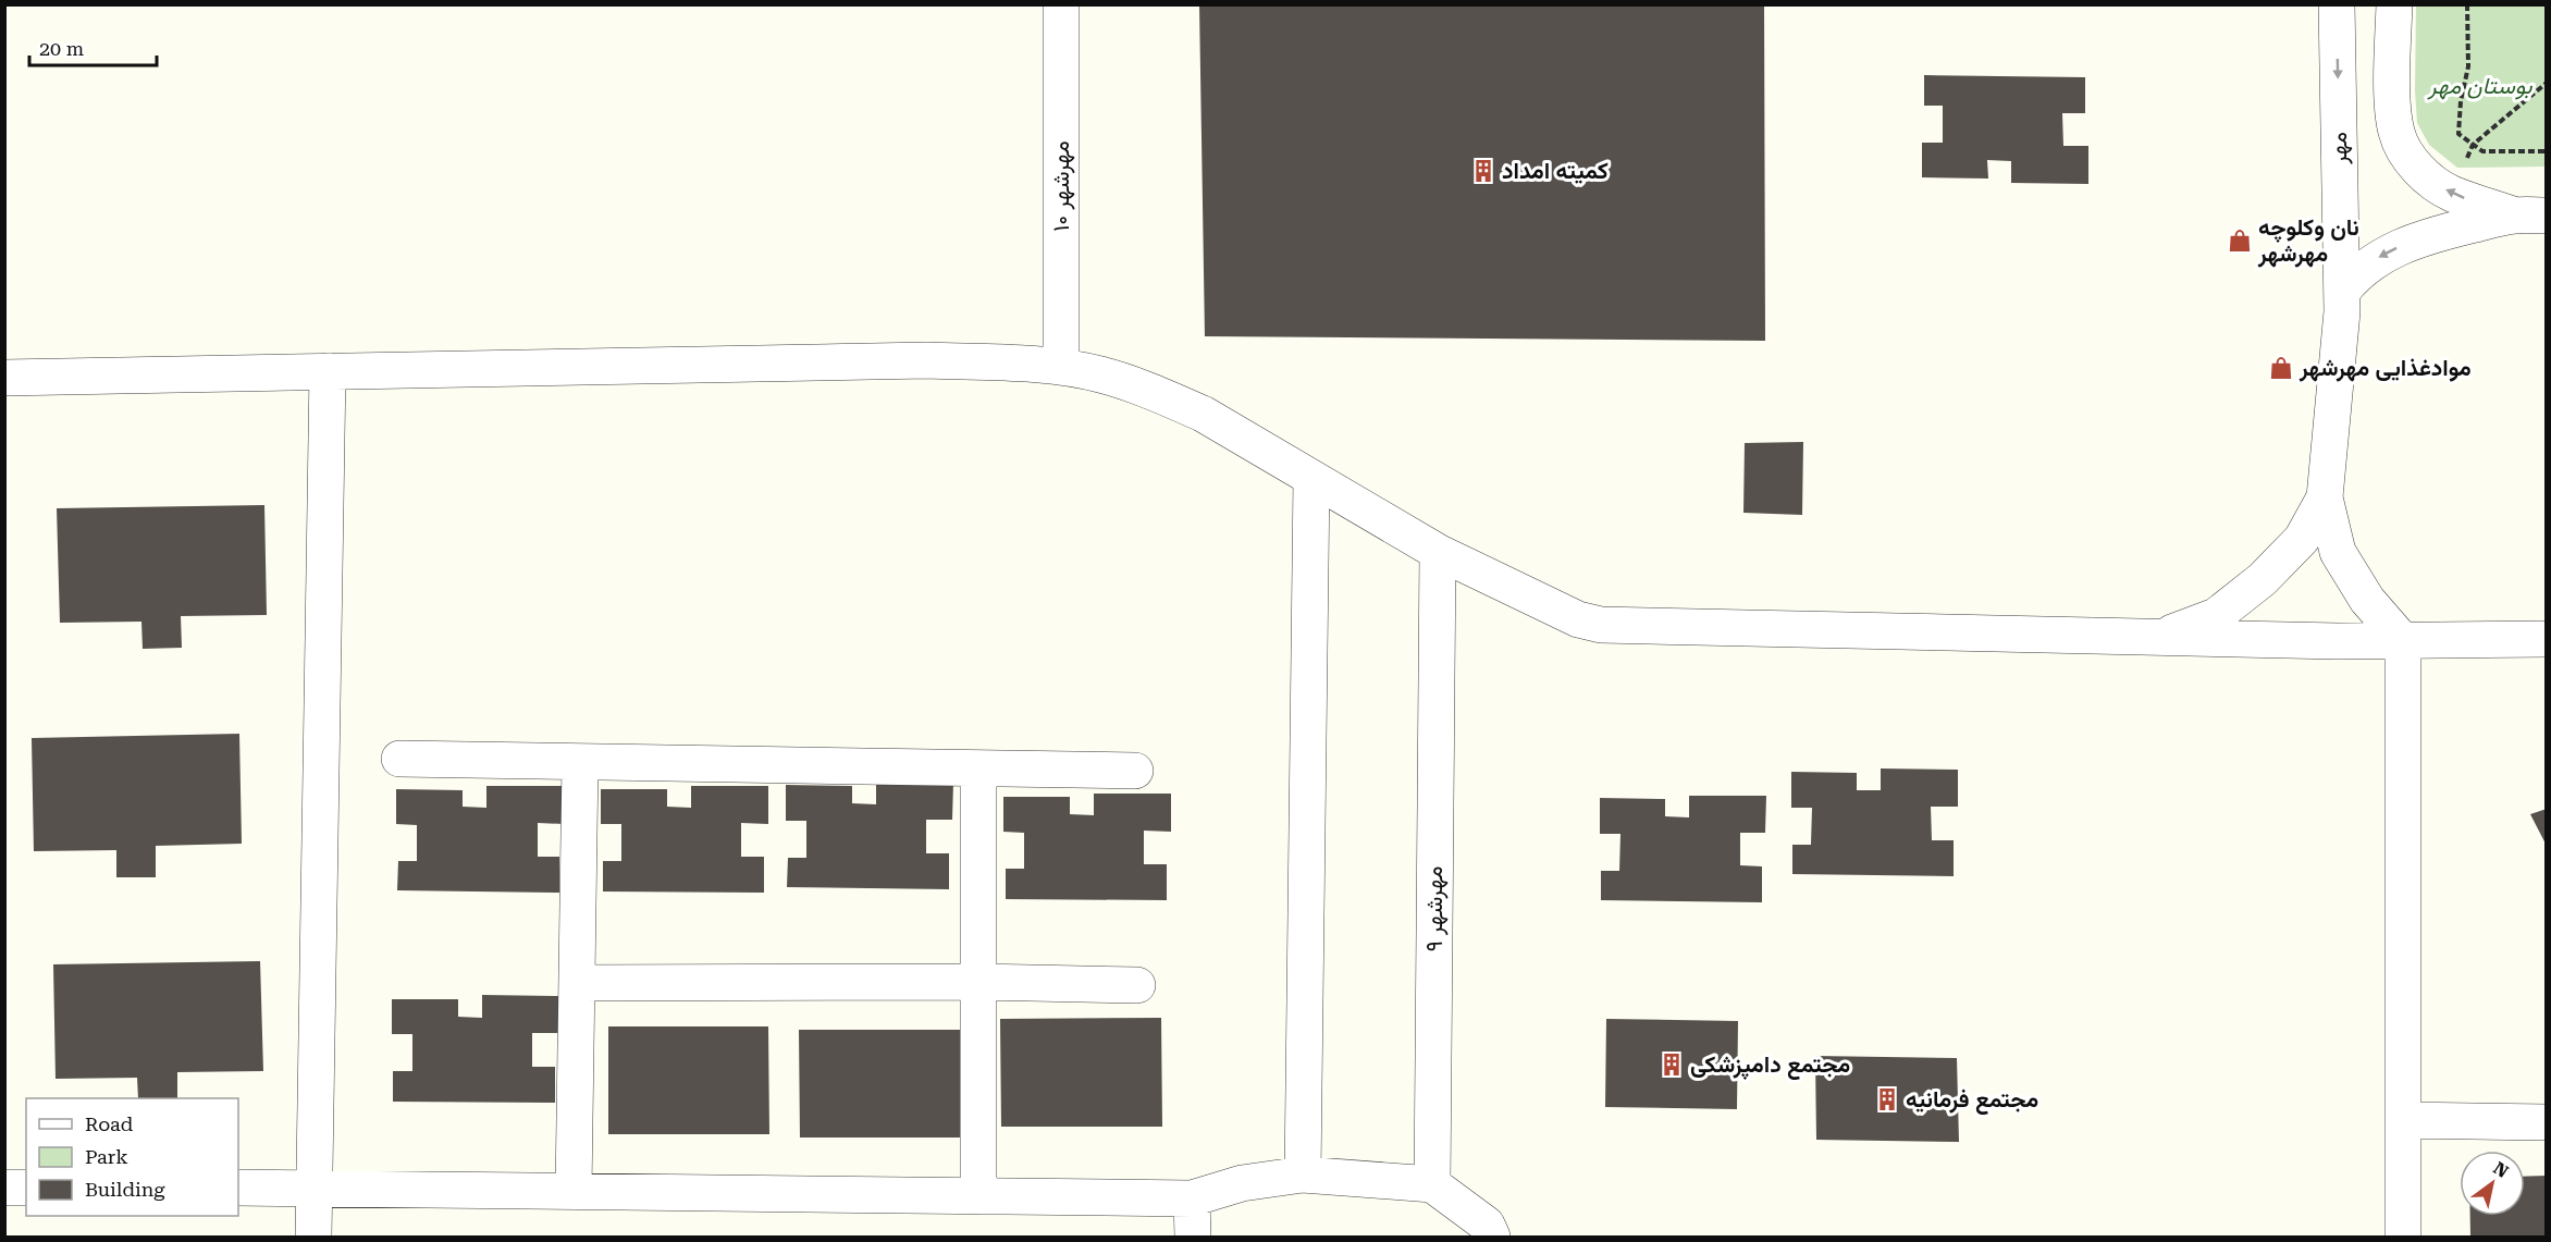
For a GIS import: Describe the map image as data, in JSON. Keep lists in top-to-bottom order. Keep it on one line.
{"streets":{"street":["مهر","مهرشهر ۱۰","مهرشهر ۹"]},"one_way":["مهر"],"parks":["بوستان مهر"],"places":{"building":["کمیته امداد","مجتمع دامپزشکی","مجتمع فرمانیه"],"shop":["نان وکلوچه مهرشهر","موادغذایی مهرشهر"]},"legend":["Road","Park","Building"],"scale_bar":"20 m","north":"top right"}
